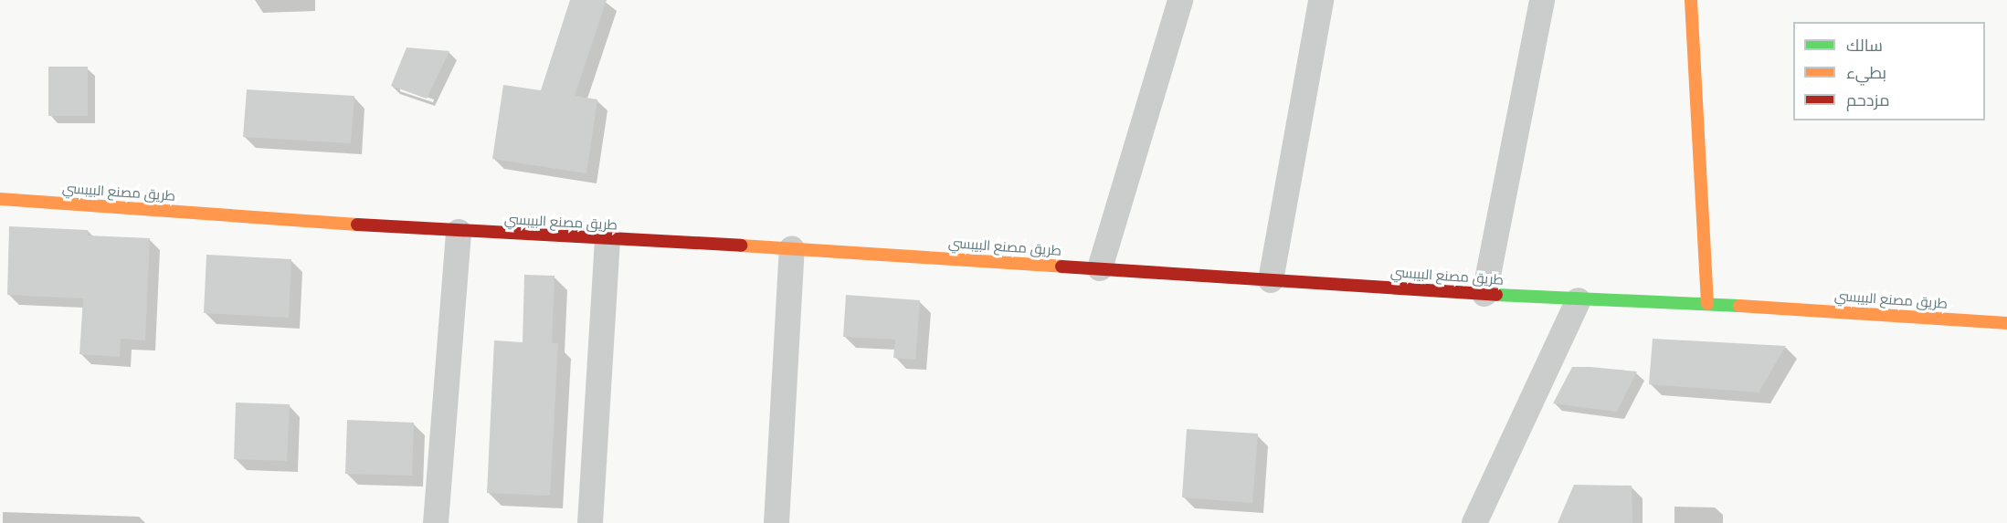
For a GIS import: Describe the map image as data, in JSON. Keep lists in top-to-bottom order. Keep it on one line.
{"streets":{"main road":["طريق مصنع البيبسي"]},"legend":["سالك","بطيء","مزدحم"]}
